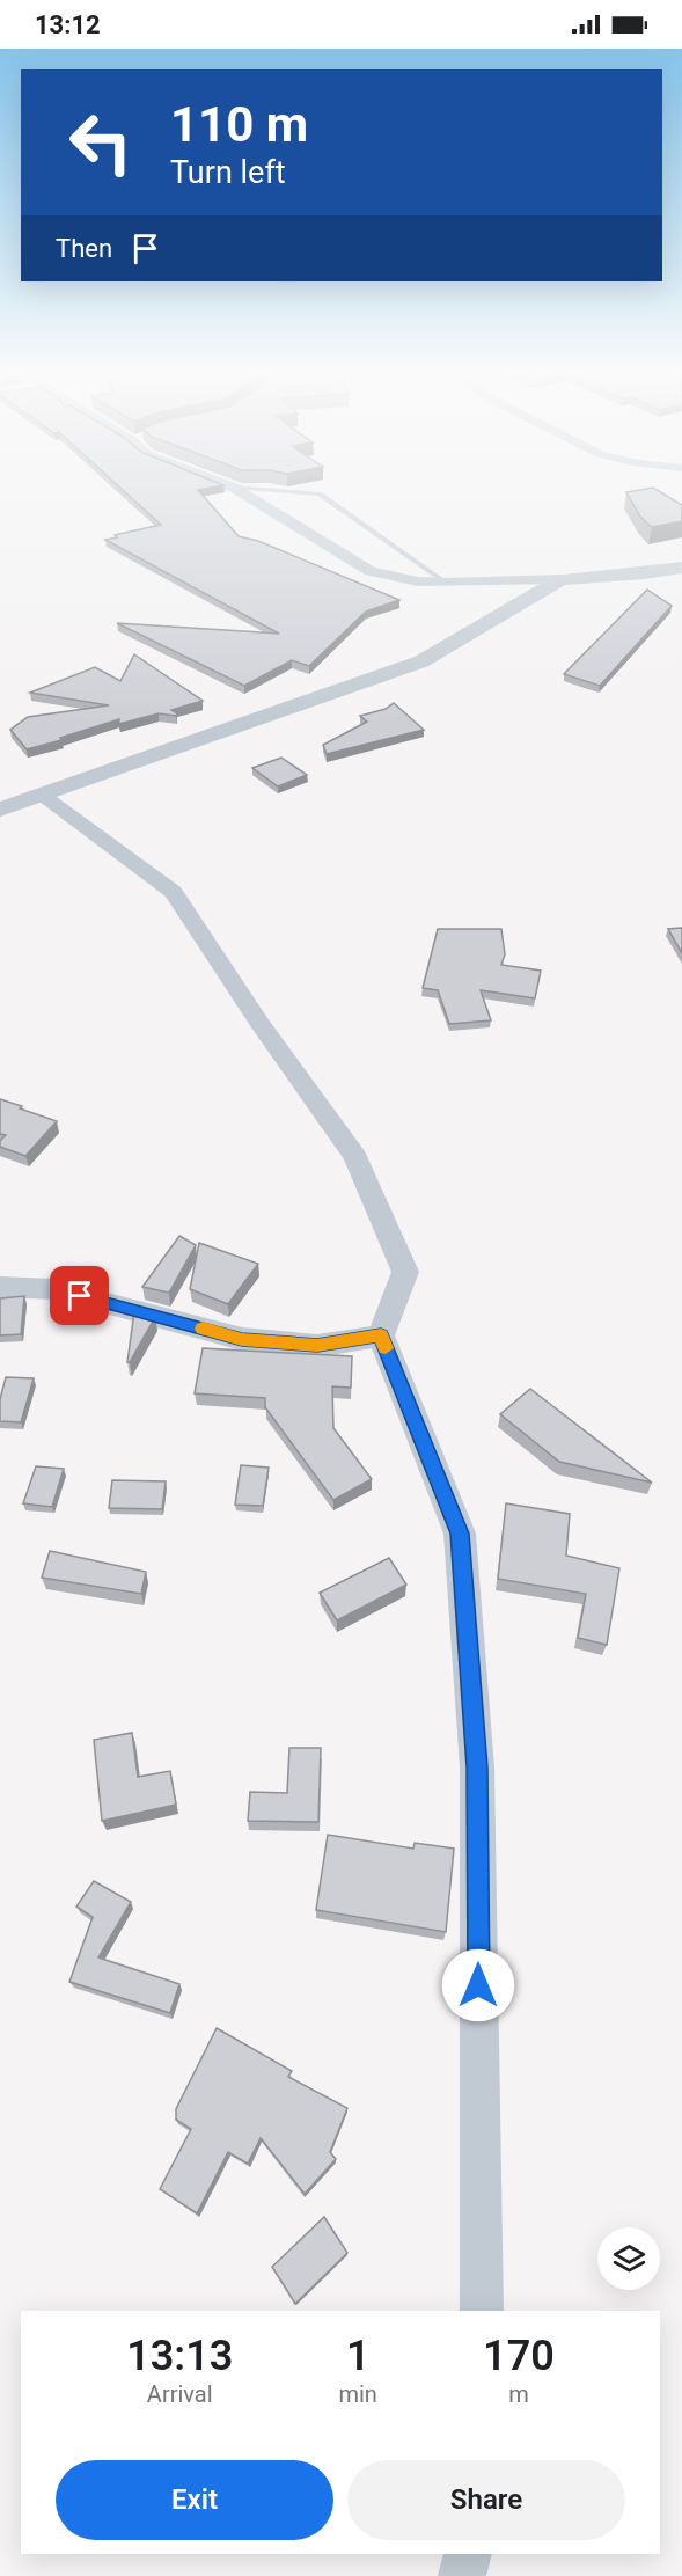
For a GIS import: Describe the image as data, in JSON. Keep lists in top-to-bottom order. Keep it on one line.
{"page":{"status":"13:12","turn":["110 m","Turn left"],"then":"Then","eta":["13:13","Arrival","1","min","170","m"],"buttons":["Exit","Share"]}}
